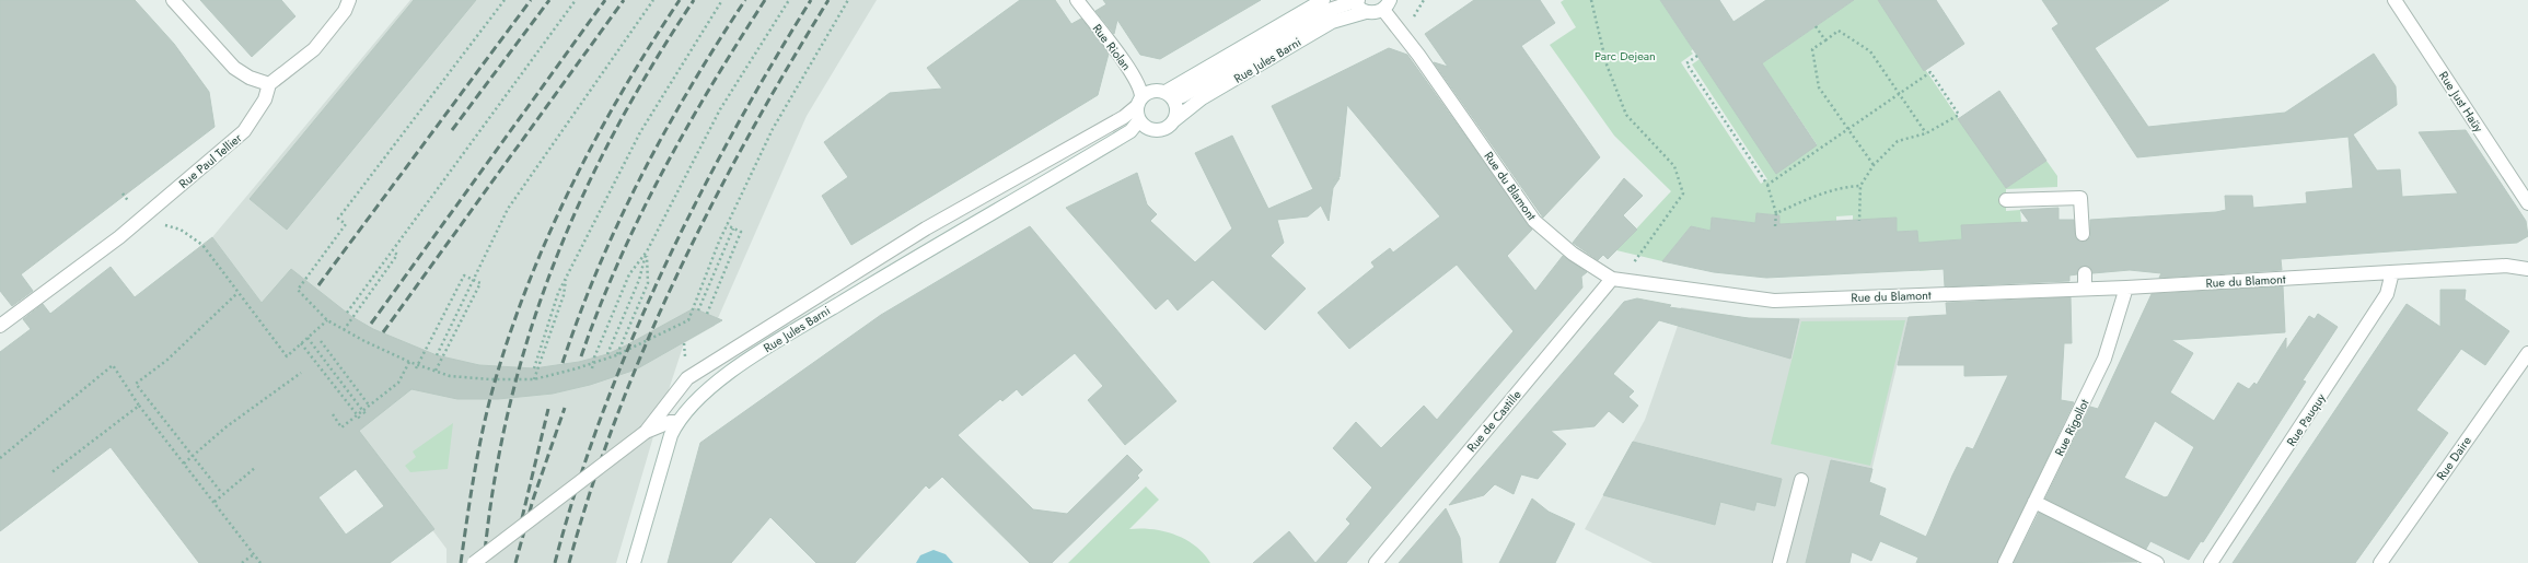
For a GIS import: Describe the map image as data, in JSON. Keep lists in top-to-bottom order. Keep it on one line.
{"streets":{"street":["Rue Riolan","Rue Jules Barni","Rue Just Haüy","Rue Paul Tellier","Rue du Blamont","Rue Pauquy","Rue de Castille","Rue Rigollot","Rue Daire"]},"crossings":[["Rue Riolan","Rue Jules Barni"],["Rue Jules Barni","Rue du Blamont"],["Rue du Blamont","Rue Pauquy"],["Rue du Blamont","Rue de Castille"],["Rue du Blamont","Rue Rigollot"]],"parks":["Parc Dejean"]}
